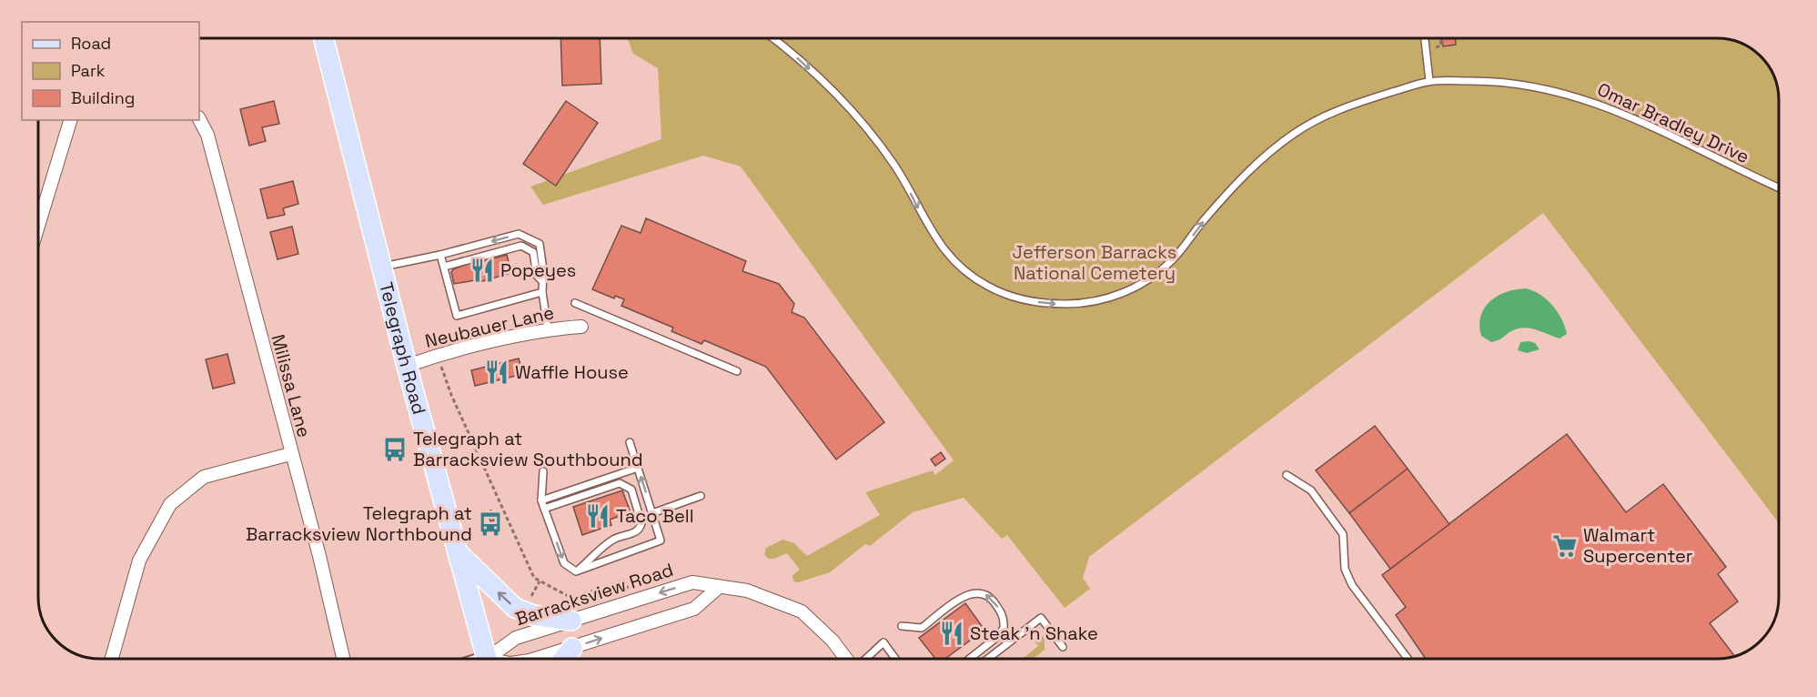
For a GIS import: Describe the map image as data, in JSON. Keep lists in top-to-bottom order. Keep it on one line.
{"streets":{"main road":["Telegraph Road"],"street":["Neubauer Lane","Milissa Lane","Barracksview Road"],"lane":["Omar Bradley Drive"]},"crossings":[["Neubauer Lane","Telegraph Road"]],"parks":["Jefferson Barracks National Cemetery"],"places":{"restaurant":["Popeyes","Waffle House","Taco Bell","Steak 'n Shake"],"bus stop":["Telegraph at Barracksview Southbound","Telegraph at Barracksview Northbound"],"supermarket":["Walmart Supercenter"]},"legend":["Road","Park","Building"]}
